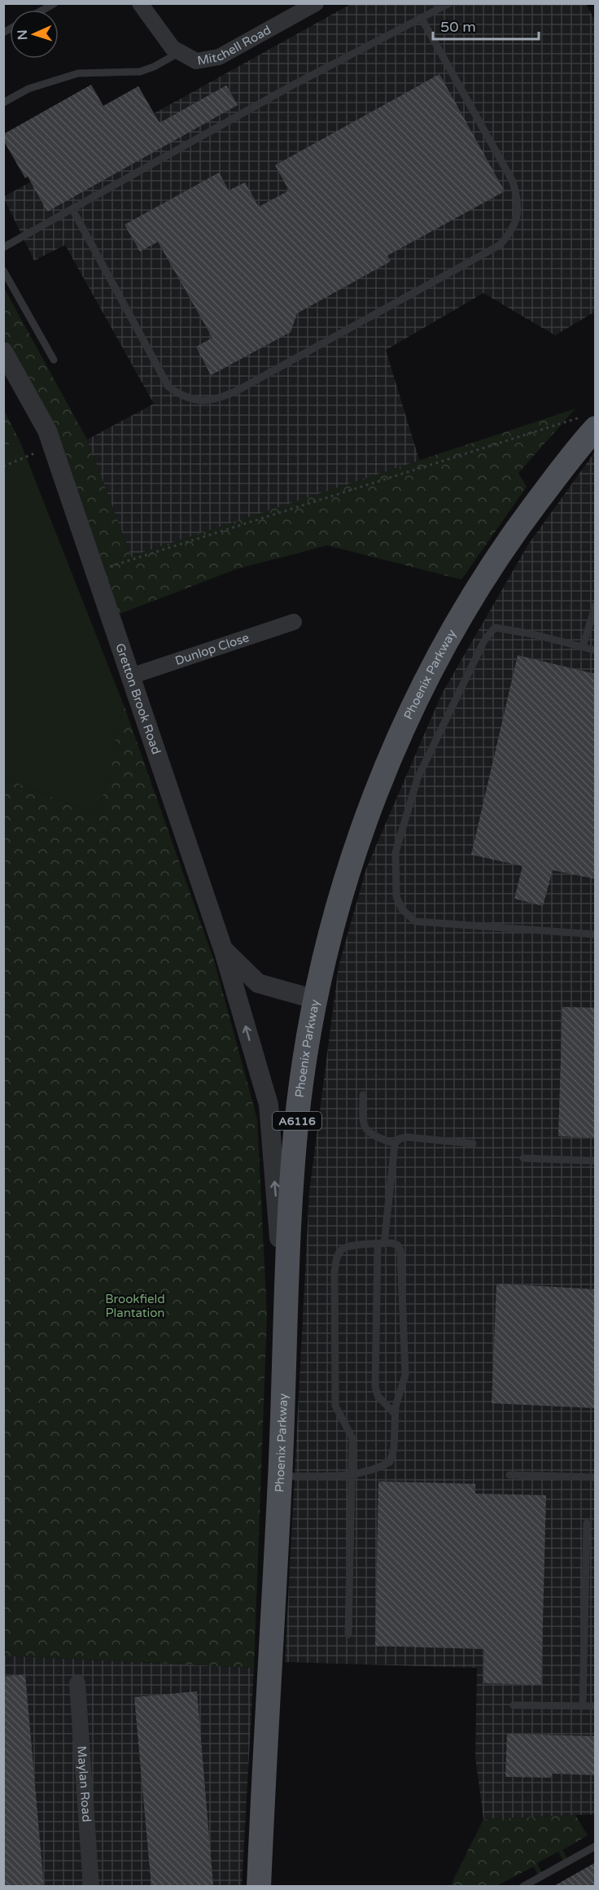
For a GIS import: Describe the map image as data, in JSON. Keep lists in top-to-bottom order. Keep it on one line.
{"streets":{"main road":["Phoenix Parkway","A6116"],"street":["Mitchell Road","Dunlop Close","Gretton Brook Road","Maylan Road"]},"crossings":[["Dunlop Close","Gretton Brook Road"],["Phoenix Parkway","Gretton Brook Road"]],"parks":["Brookfield Plantation"],"scale_bar":"50 m","north":"left"}
